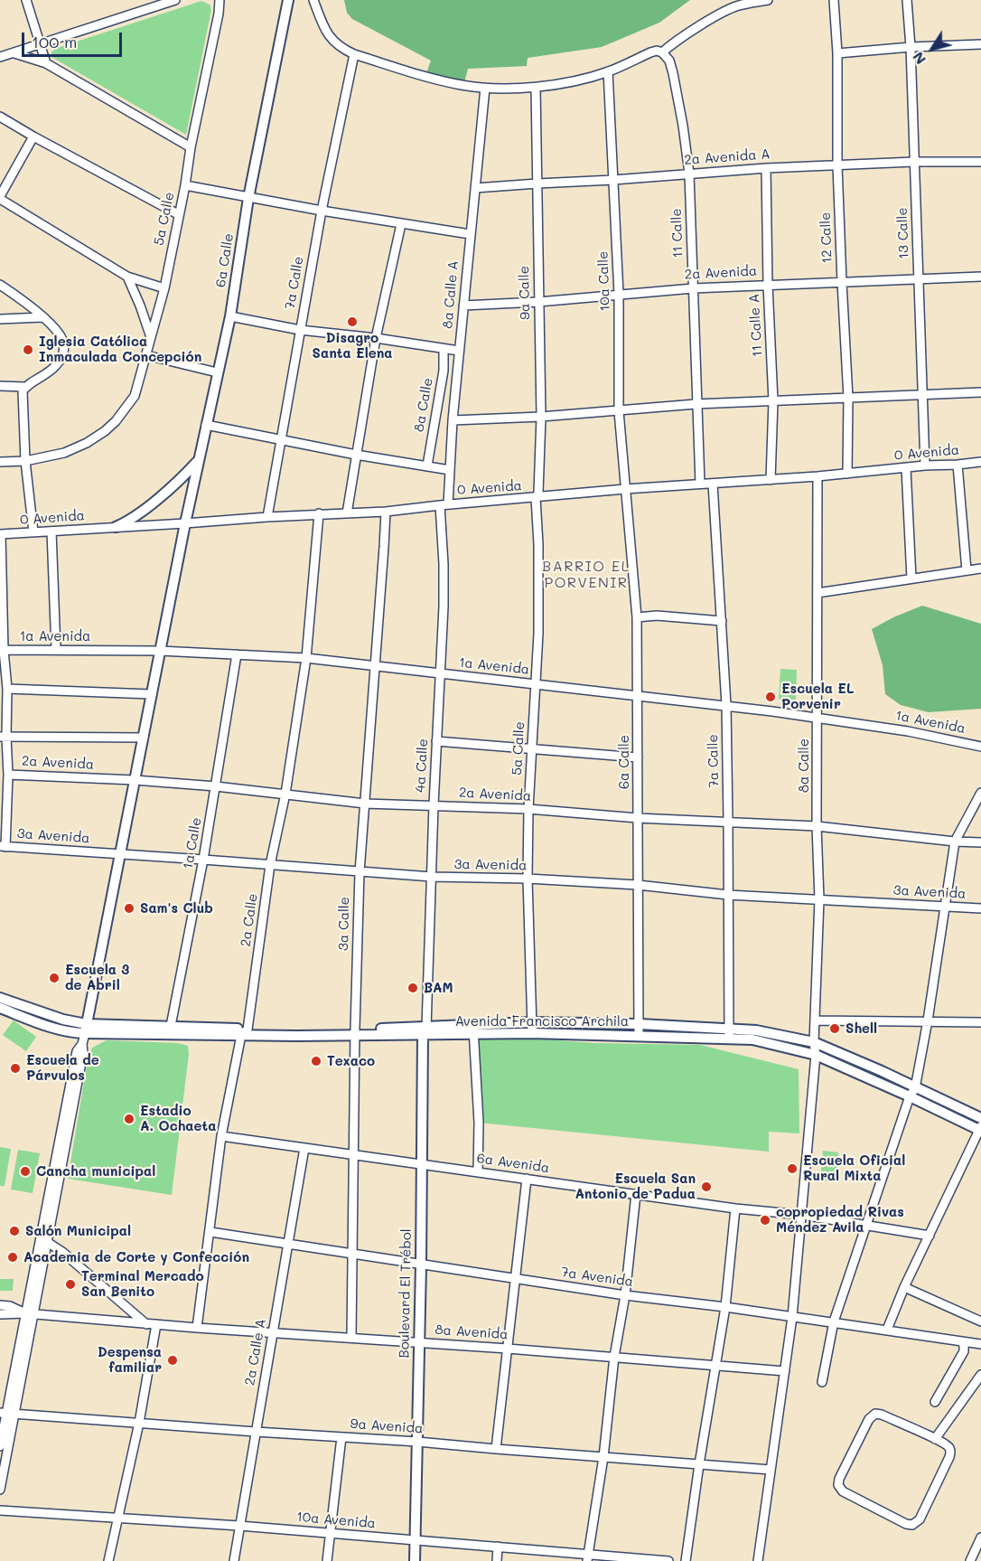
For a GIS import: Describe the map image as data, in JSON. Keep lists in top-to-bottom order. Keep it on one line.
{"streets":{"main road":["6a Calle","Avenida Francisco Archila","Boulevard El Trébol"],"street":["2a Avenida A","5a Calle","11 Calle","13 Calle","12 Calle","2a Avenida","10a Calle","7a Calle","9a Calle","8a Calle A","11 Calle A","8a Calle","0 Avenida","1a Avenida","4a Calle","3a Avenida","1a Calle","2a Calle","3a Calle","6a Avenida","7a Avenida","8a Avenida","2a Calle A","9a Avenida","10a Avenida"]},"crossings":[["2a Avenida A","11 Calle"],["2a Avenida A","13 Calle"],["2a Avenida A","12 Calle"],["2a Avenida A","10a Calle"],["2a Avenida A","9a Calle"],["2a Avenida A","8a Calle A"],["2a Avenida A","11 Calle A"],["5a Calle","2a Avenida"],["5a Calle","9a Calle"],["5a Calle","0 Avenida"],["5a Calle","1a Avenida"],["5a Calle","3a Avenida"],["5a Calle","Avenida Francisco Archila"],["11 Calle","2a Avenida"],["11 Calle","0 Avenida"],["13 Calle","2a Avenida"],["13 Calle","0 Avenida"],["12 Calle","2a Avenida"],["12 Calle","0 Avenida"],["6a Calle","2a Avenida"],["6a Calle","10a Calle"],["6a Calle","0 Avenida"],["6a Calle","1a Avenida"],["6a Calle","3a Avenida"],["6a Calle","Avenida Francisco Archila"],["2a Avenida","10a Calle"],["2a Avenida","7a Calle"],["2a Avenida","9a Calle"],["2a Avenida","8a Calle A"],["2a Avenida","11 Calle A"],["2a Avenida","8a Calle"],["2a Avenida","4a Calle"],["2a Avenida","1a Calle"],["2a Avenida","2a Calle"],["2a Avenida","3a Calle"],["10a Calle","0 Avenida"],["7a Calle","0 Avenida"],["7a Calle","1a Avenida"],["7a Calle","3a Avenida"],["7a Calle","Avenida Francisco Archila"],["9a Calle","0 Avenida"],["8a Calle A","0 Avenida"],["8a Calle A","4a Calle"],["11 Calle A","0 Avenida"],["8a Calle","0 Avenida"],["8a Calle","1a Avenida"],["8a Calle","3a Avenida"],["8a Calle","Avenida Francisco Archila"],["8a Calle","6a Avenida"],["8a Calle","7a Avenida"],["8a Calle","8a Avenida"],["8a Calle","9a Avenida"],["0 Avenida","4a Calle"],["0 Avenida","2a Calle"],["0 Avenida","3a Calle"],["1a Avenida","4a Calle"],["1a Avenida","1a Calle"],["1a Avenida","2a Calle"],["1a Avenida","3a Calle"],["4a Calle","3a Avenida"],["4a Calle","Avenida Francisco Archila"],["4a Calle","Boulevard El Trébol"],["3a Avenida","1a Calle"],["3a Avenida","2a Calle"],["3a Avenida","3a Calle"],["1a Calle","Avenida Francisco Archila"],["2a Calle","Avenida Francisco Archila"],["2a Calle","6a Avenida"],["2a Calle","7a Avenida"],["2a Calle","8a Avenida"],["3a Calle","Avenida Francisco Archila"],["3a Calle","6a Avenida"],["3a Calle","7a Avenida"],["3a Calle","8a Avenida"],["Avenida Francisco Archila","Boulevard El Trébol"],["6a Avenida","Boulevard El Trébol"],["6a Avenida","2a Calle A"],["7a Avenida","Boulevard El Trébol"],["7a Avenida","2a Calle A"],["Boulevard El Trébol","8a Avenida"],["Boulevard El Trébol","9a Avenida"],["Boulevard El Trébol","10a Avenida"],["8a Avenida","2a Calle A"],["2a Calle A","9a Avenida"],["2a Calle A","10a Avenida"]],"districts":["BARRIO EL PORVENIR"],"places":["Disagro Santa Elena","Iglesia Católica Inmaculada Concepción","Escuela EL Porvenir","Sam's Club","Escuela 3 de Abril","BAM","Shell","Texaco","Escuela de Párvulos","Estadio A. Ochaeta","Escuela Oficial Rural Mixta","Cancha municipal","Escuela San Antonio de Padua","copropiedad Rivas Méndez Avila","Salón Municipal","Academia de Corte y Confección","Terminal Mercado San Benito","Despensa familiar"],"scale_bar":"100 m","north":"bottom left"}
